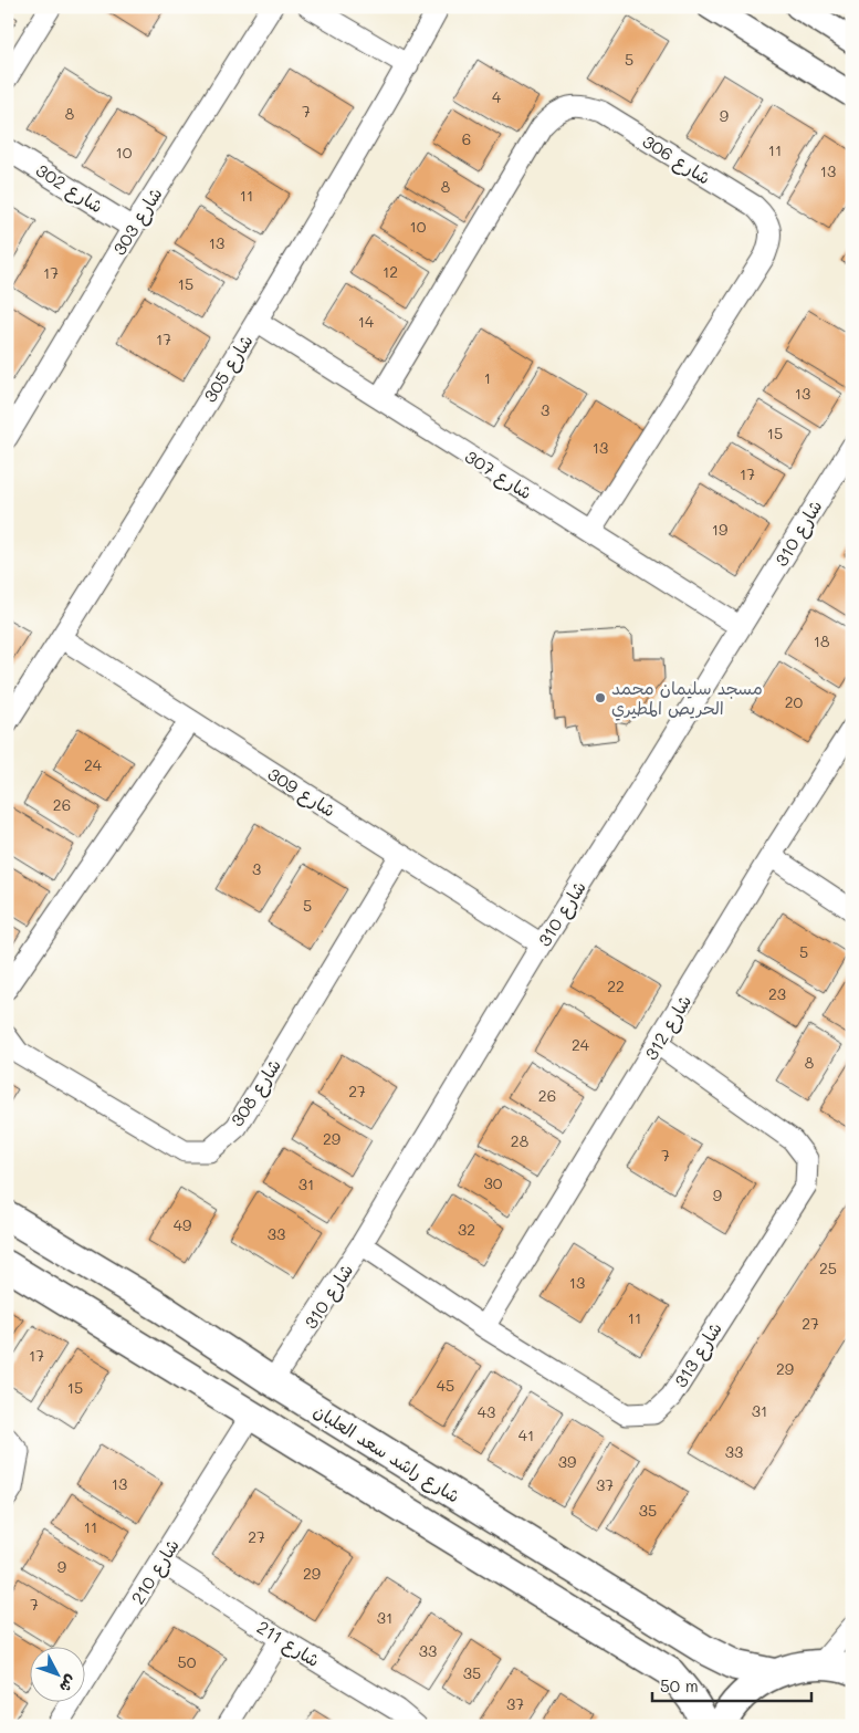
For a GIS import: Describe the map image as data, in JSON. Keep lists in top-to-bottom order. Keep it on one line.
{"streets":{"main road":["شارع راشد سعد العلبان"],"street":["شارع 306","شارع 302","شارع 303","شارع 305","شارع 307","شارع 310","شارع 309","شارع 312","شارع 308","شارع 313","شارع 210","شارع 211"]},"crossings":[["شارع 306","شارع 307"],["شارع 302","شارع 303"],["شارع 305","شارع 307"],["شارع 305","شارع 309"],["شارع 307","شارع 310"],["شارع 310","شارع 309"],["شارع 310","شارع 313"],["شارع 310","شارع راشد سعد العلبان"],["شارع 309","شارع 308"],["شارع 312","شارع 313"],["شارع 210","شارع 211"]],"places":["مسجد سليمان محمد الحريص المطيري"],"house_numbers":["5","4","7","8","9","6","11","10","13","8","11","10","13","12","17","15","14","17","1","13","3","15","13","17","19","18","20","24","26","3","5","5","22","23","24","8","27","26","29","28","7","30","31","9","49","32","33","25","13","11","27","17","29","45","15","31","43","41","33","39","13","37","35","11","27","9","29","7","31","33","50","35","37"],"scale_bar":"50 m","north":"bottom right"}
